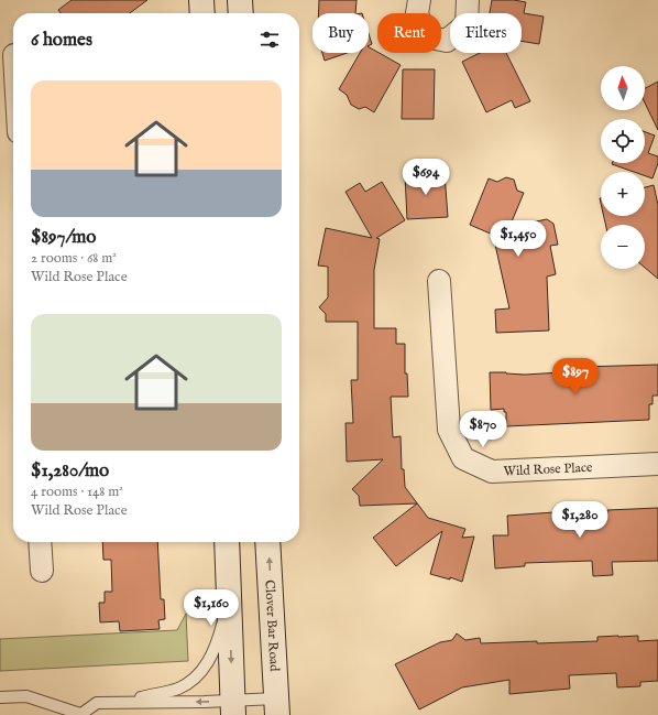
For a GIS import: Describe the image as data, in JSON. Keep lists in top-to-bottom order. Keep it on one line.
{"streets":{"main road":["Clover Bar Road"],"street":["Wild Rose Place"]},"north":"top","page":{"chip":["Buy","Rent","Filters"],"heading":"6 homes","map_buttons":["+","−"],"list":[{"name":"$897/mo","note":"2 rooms · 68 m² · Wild Rose Place"},{"name":"$1,280/mo","note":"4 rooms · 148 m² · Wild Rose Place"}],"price":["$694","$1,450","$897","$870","$1,280","$1,160"]}}
